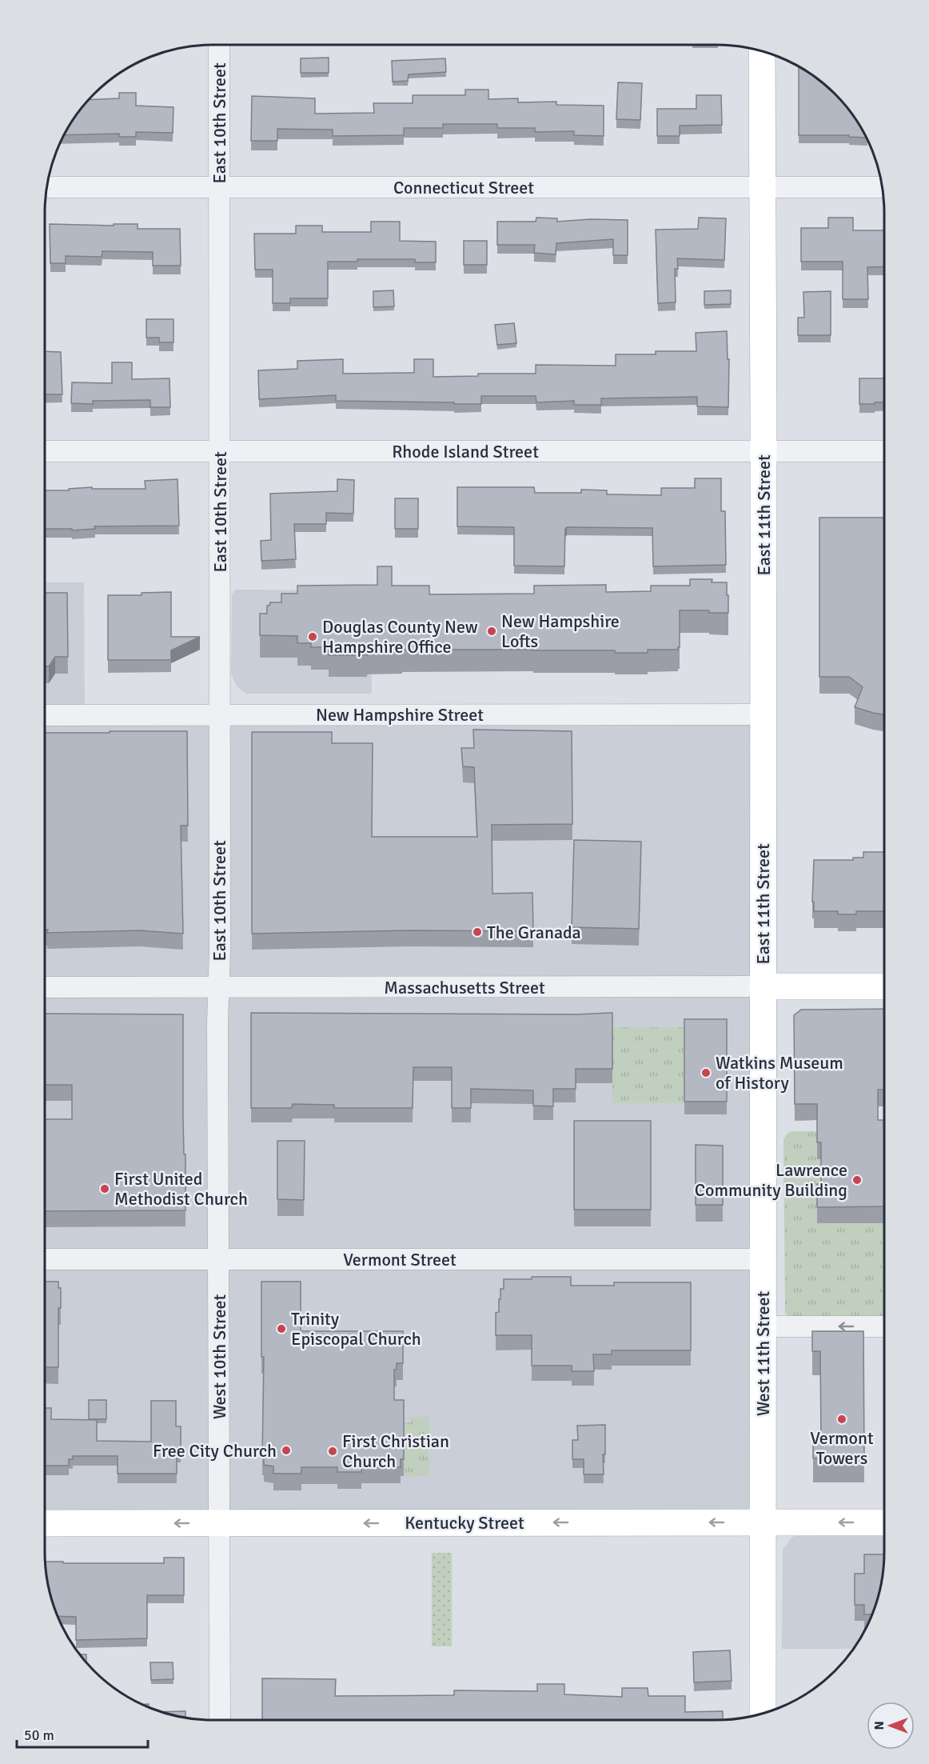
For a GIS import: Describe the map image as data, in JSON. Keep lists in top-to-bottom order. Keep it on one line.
{"streets":{"main road":["East 11th Street","Massachusetts Street","West 11th Street","Kentucky Street"],"street":["East 10th Street","Connecticut Street","Rhode Island Street","New Hampshire Street","Vermont Street","West 10th Street"]},"crossings":[["East 10th Street","Connecticut Street"],["East 10th Street","Rhode Island Street"],["East 10th Street","New Hampshire Street"],["East 10th Street","Massachusetts Street"],["East 10th Street","West 10th Street"],["Connecticut Street","East 11th Street"],["Rhode Island Street","East 11th Street"],["East 11th Street","New Hampshire Street"],["East 11th Street","Massachusetts Street"],["East 11th Street","West 11th Street"],["Massachusetts Street","West 11th Street"],["Massachusetts Street","West 10th Street"],["Vermont Street","West 11th Street"],["Vermont Street","West 10th Street"],["West 11th Street","Kentucky Street"],["West 10th Street","Kentucky Street"]],"one_way":["Kentucky Street"],"places":["New Hampshire Lofts","Douglas County New Hampshire Office","The Granada","Watkins Museum of History","Lawrence Community Building","First United Methodist Church","Trinity Episcopal Church","Vermont Towers","Free City Church","First Christian Church"],"scale_bar":"50 m","north":"left"}
